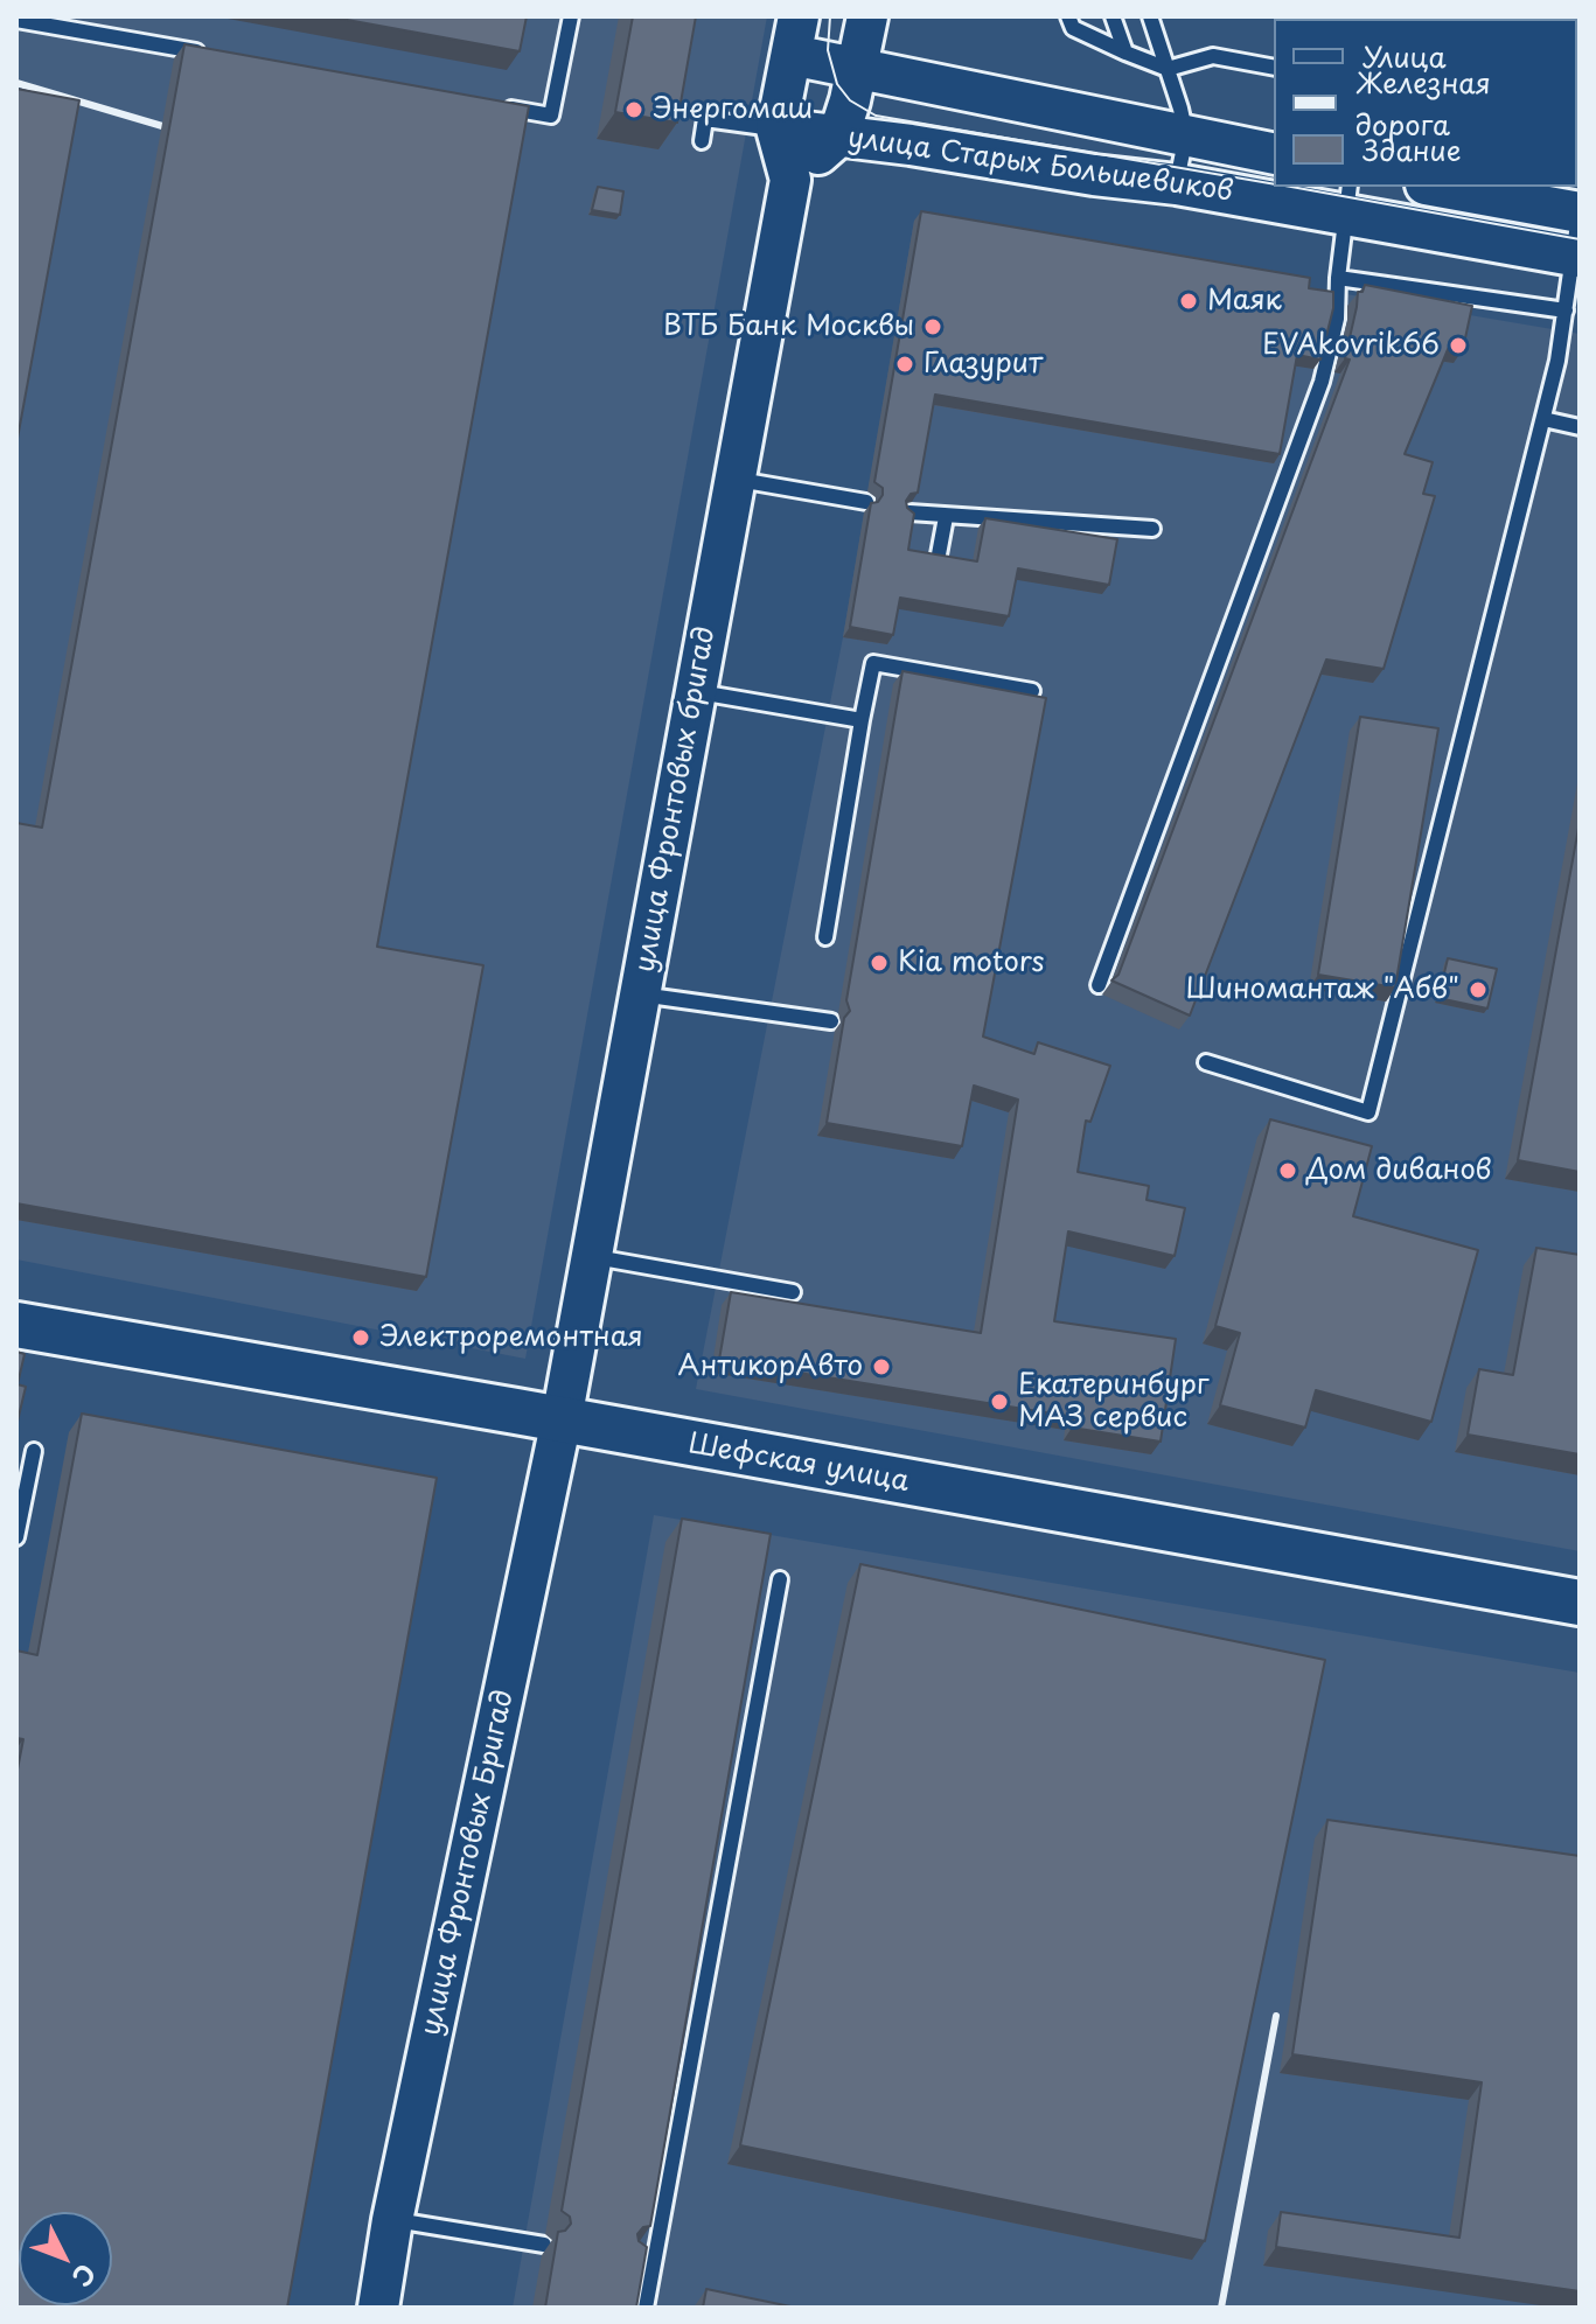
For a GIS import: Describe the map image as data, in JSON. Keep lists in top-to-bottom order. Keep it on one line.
{"streets":{"main road":["улица Старых Большевиков","улица Фронтовых бригад","Шефская улица","улица Фронтовых Бригад"]},"crossings":[["улица Старых Большевиков","улица Фронтовых бригад"],["улица Фронтовых бригад","Шефская улица"],["улица Фронтовых бригад","улица Фронтовых Бригад"],["Шефская улица","улица Фронтовых Бригад"]],"places":["Энергомаш","Маяк","ВТБ Банк Москвы","EVAkovrik66","Глазурит","Kia motors","Шиномантаж \"Абв\"","Дом диванов","Электроремонтная","АнтикорАвто","Екатеринбург МАЗ сервис"],"legend":["Улица","Железная дорога","Здание"],"north":"bottom right"}
